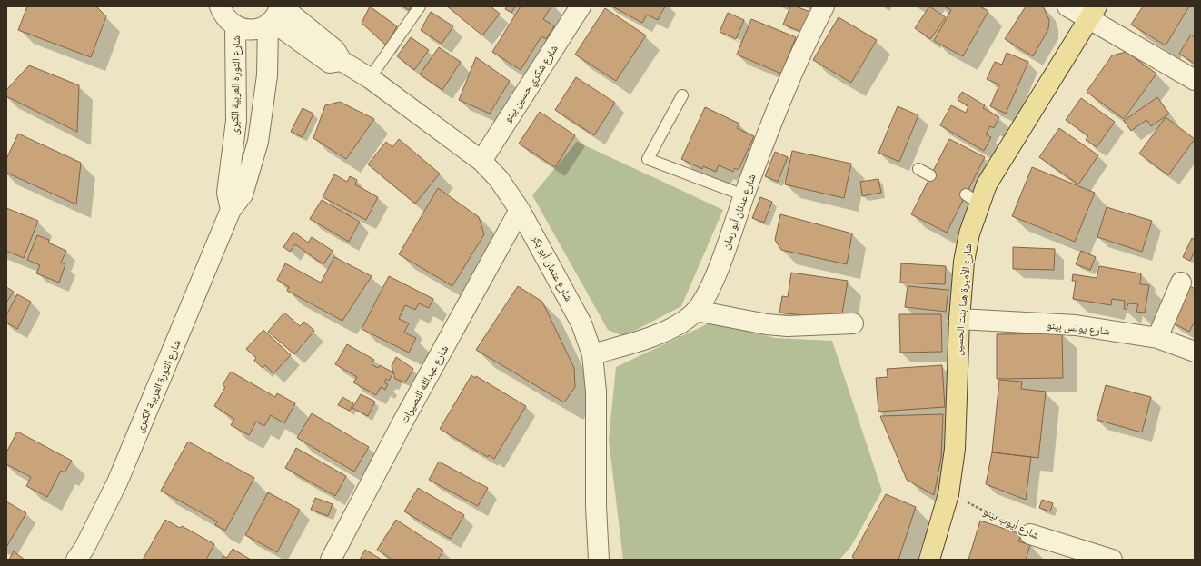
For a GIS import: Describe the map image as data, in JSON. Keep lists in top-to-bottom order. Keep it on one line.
{"streets":{"main road":["شارع الأميرة هيا بنت الحسين"],"street":["شارع شكري حسين بينو","شارع الثورة العربية الكبرى","شارع عدنان أبو رمان","شارع عثمان أبو بكر","شارع يونس بينو","شارع عبدالله النصيرات","شارع أيوب بينو"]},"crossings":[["شارع شكري حسين بينو","شارع عثمان أبو بكر"],["شارع الثورة العربية الكبرى","شارع عثمان أبو بكر"],["شارع عدنان أبو رمان","شارع عثمان أبو بكر"],["شارع عثمان أبو بكر","شارع عبدالله النصيرات"],["شارع الأميرة هيا بنت الحسين","شارع يونس بينو"]]}
